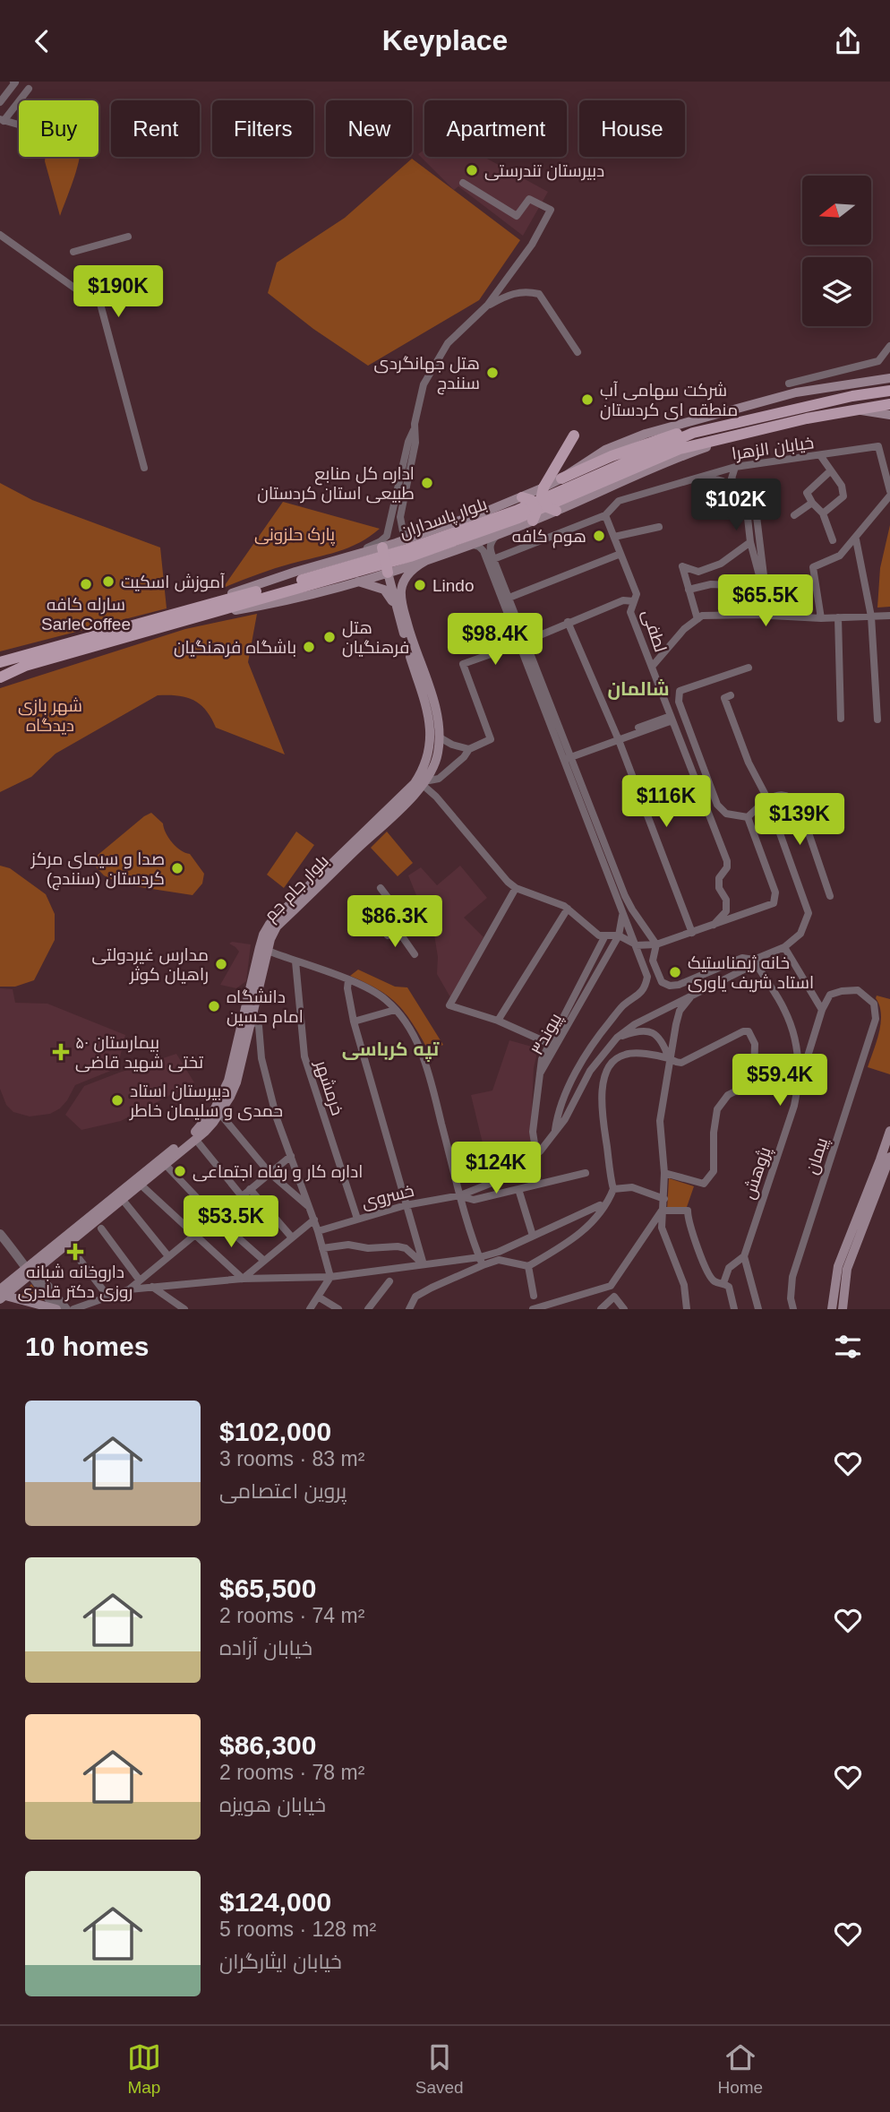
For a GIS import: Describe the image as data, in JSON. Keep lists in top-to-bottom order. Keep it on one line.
{"streets":{"main road":["بلوار پاسداران","بلوار جام جم"],"street":["خیابان الزهرا","لطفی","پیوند۳","خرمشهر","پیمان","پژوهش","خسروی"]},"crossings":[["خیابان الزهرا","لطفی"],["خرمشهر","خسروی"],["پژوهش","خسروی"]],"districts":["شالمان","تپه کرباسی"],"parks":["پارک حلزونی","شهر بازی دیدگاه"],"places":{"other":["دبیرستان تندرستی","هتل جهانگردی سنندج","شرکت سهامی آب منطقه ای کردستان","اداره کل منابع طبیعی استان کردستان","هوم کافه","آموزش اسکیت","سارله کافه SarleCoffee","Lindo","هتل فرهنگیان","باشگاه فرهنگیان","صدا و سیمای مرکز کردستان (سنندج)","مدارس غیردولتی راهیان کوثر","خانه ژیمناستیک استاد شریف یاوری","دانشگاه امام حسین","دبیرستان استاد حمدی و سلیمان خاطر","اداره کار و رفاه اجتماعی"],"health":["بیمارستان ۵۰ تختی شهید قاضی","داروخانه شبانه روزی دکتر قادری"]},"north":"left","page":{"header":"Keyplace","chip":["Buy","Rent","Filters","New","Apartment","House"],"price":["$190K","$102K","$65.5K","$98.4K","$116K","$139K","$86.3K","$59.4K","$124K","$53.5K"],"heading":"10 homes","list":[{"name":"$102,000","note":"3 rooms · 83 m² · پروین اعتصامی"},{"name":"$65,500","note":"2 rooms · 74 m² · خیابان آزاده"},{"name":"$86,300","note":"2 rooms · 78 m² · خیابان هویزه"},{"name":"$124,000","note":"5 rooms · 128 m² · خیابان ایثارگران"}],"tabs":["Map","Saved","Home"]}}
